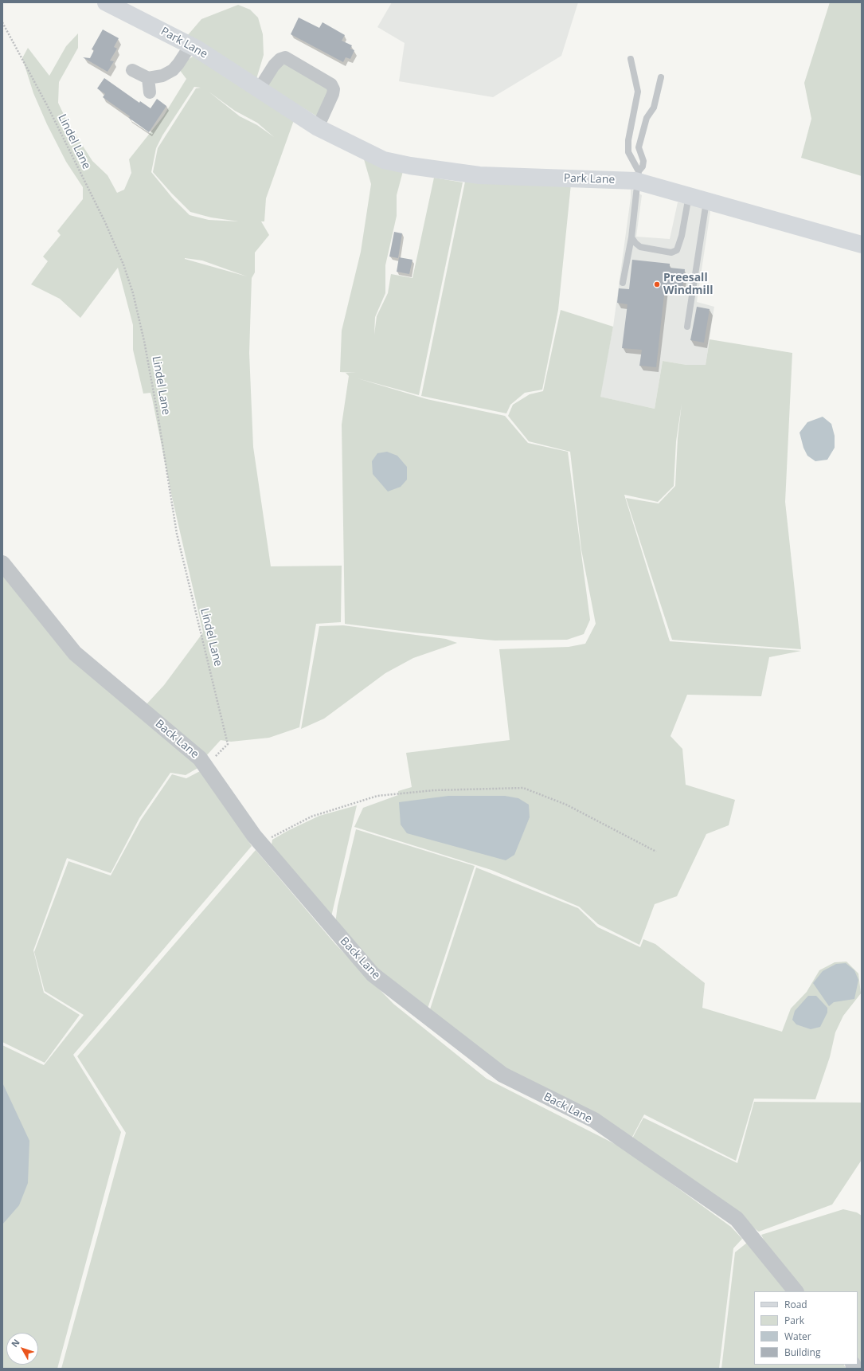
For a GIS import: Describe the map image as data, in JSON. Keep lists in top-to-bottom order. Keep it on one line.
{"streets":{"main road":["Park Lane"],"street":["Back Lane"],"path":["Lindel Lane"]},"crossings":[["Lindel Lane","Back Lane"]],"places":["Preesall Windmill"],"legend":["Road","Park","Water","Building"],"north":"top left"}
